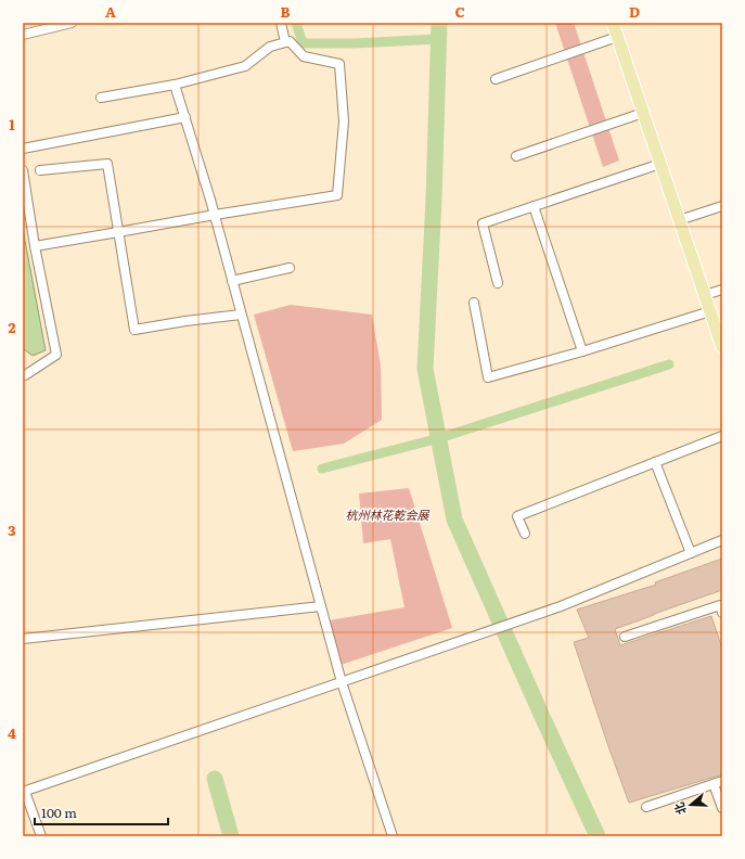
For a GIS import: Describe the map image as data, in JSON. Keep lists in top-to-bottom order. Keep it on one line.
{"parks":["杭州林花乾会展"],"scale_bar":"100 m","north":"left","grid":{"columns":["A","B","C","D"],"rows":["1","2","3","4"]}}
